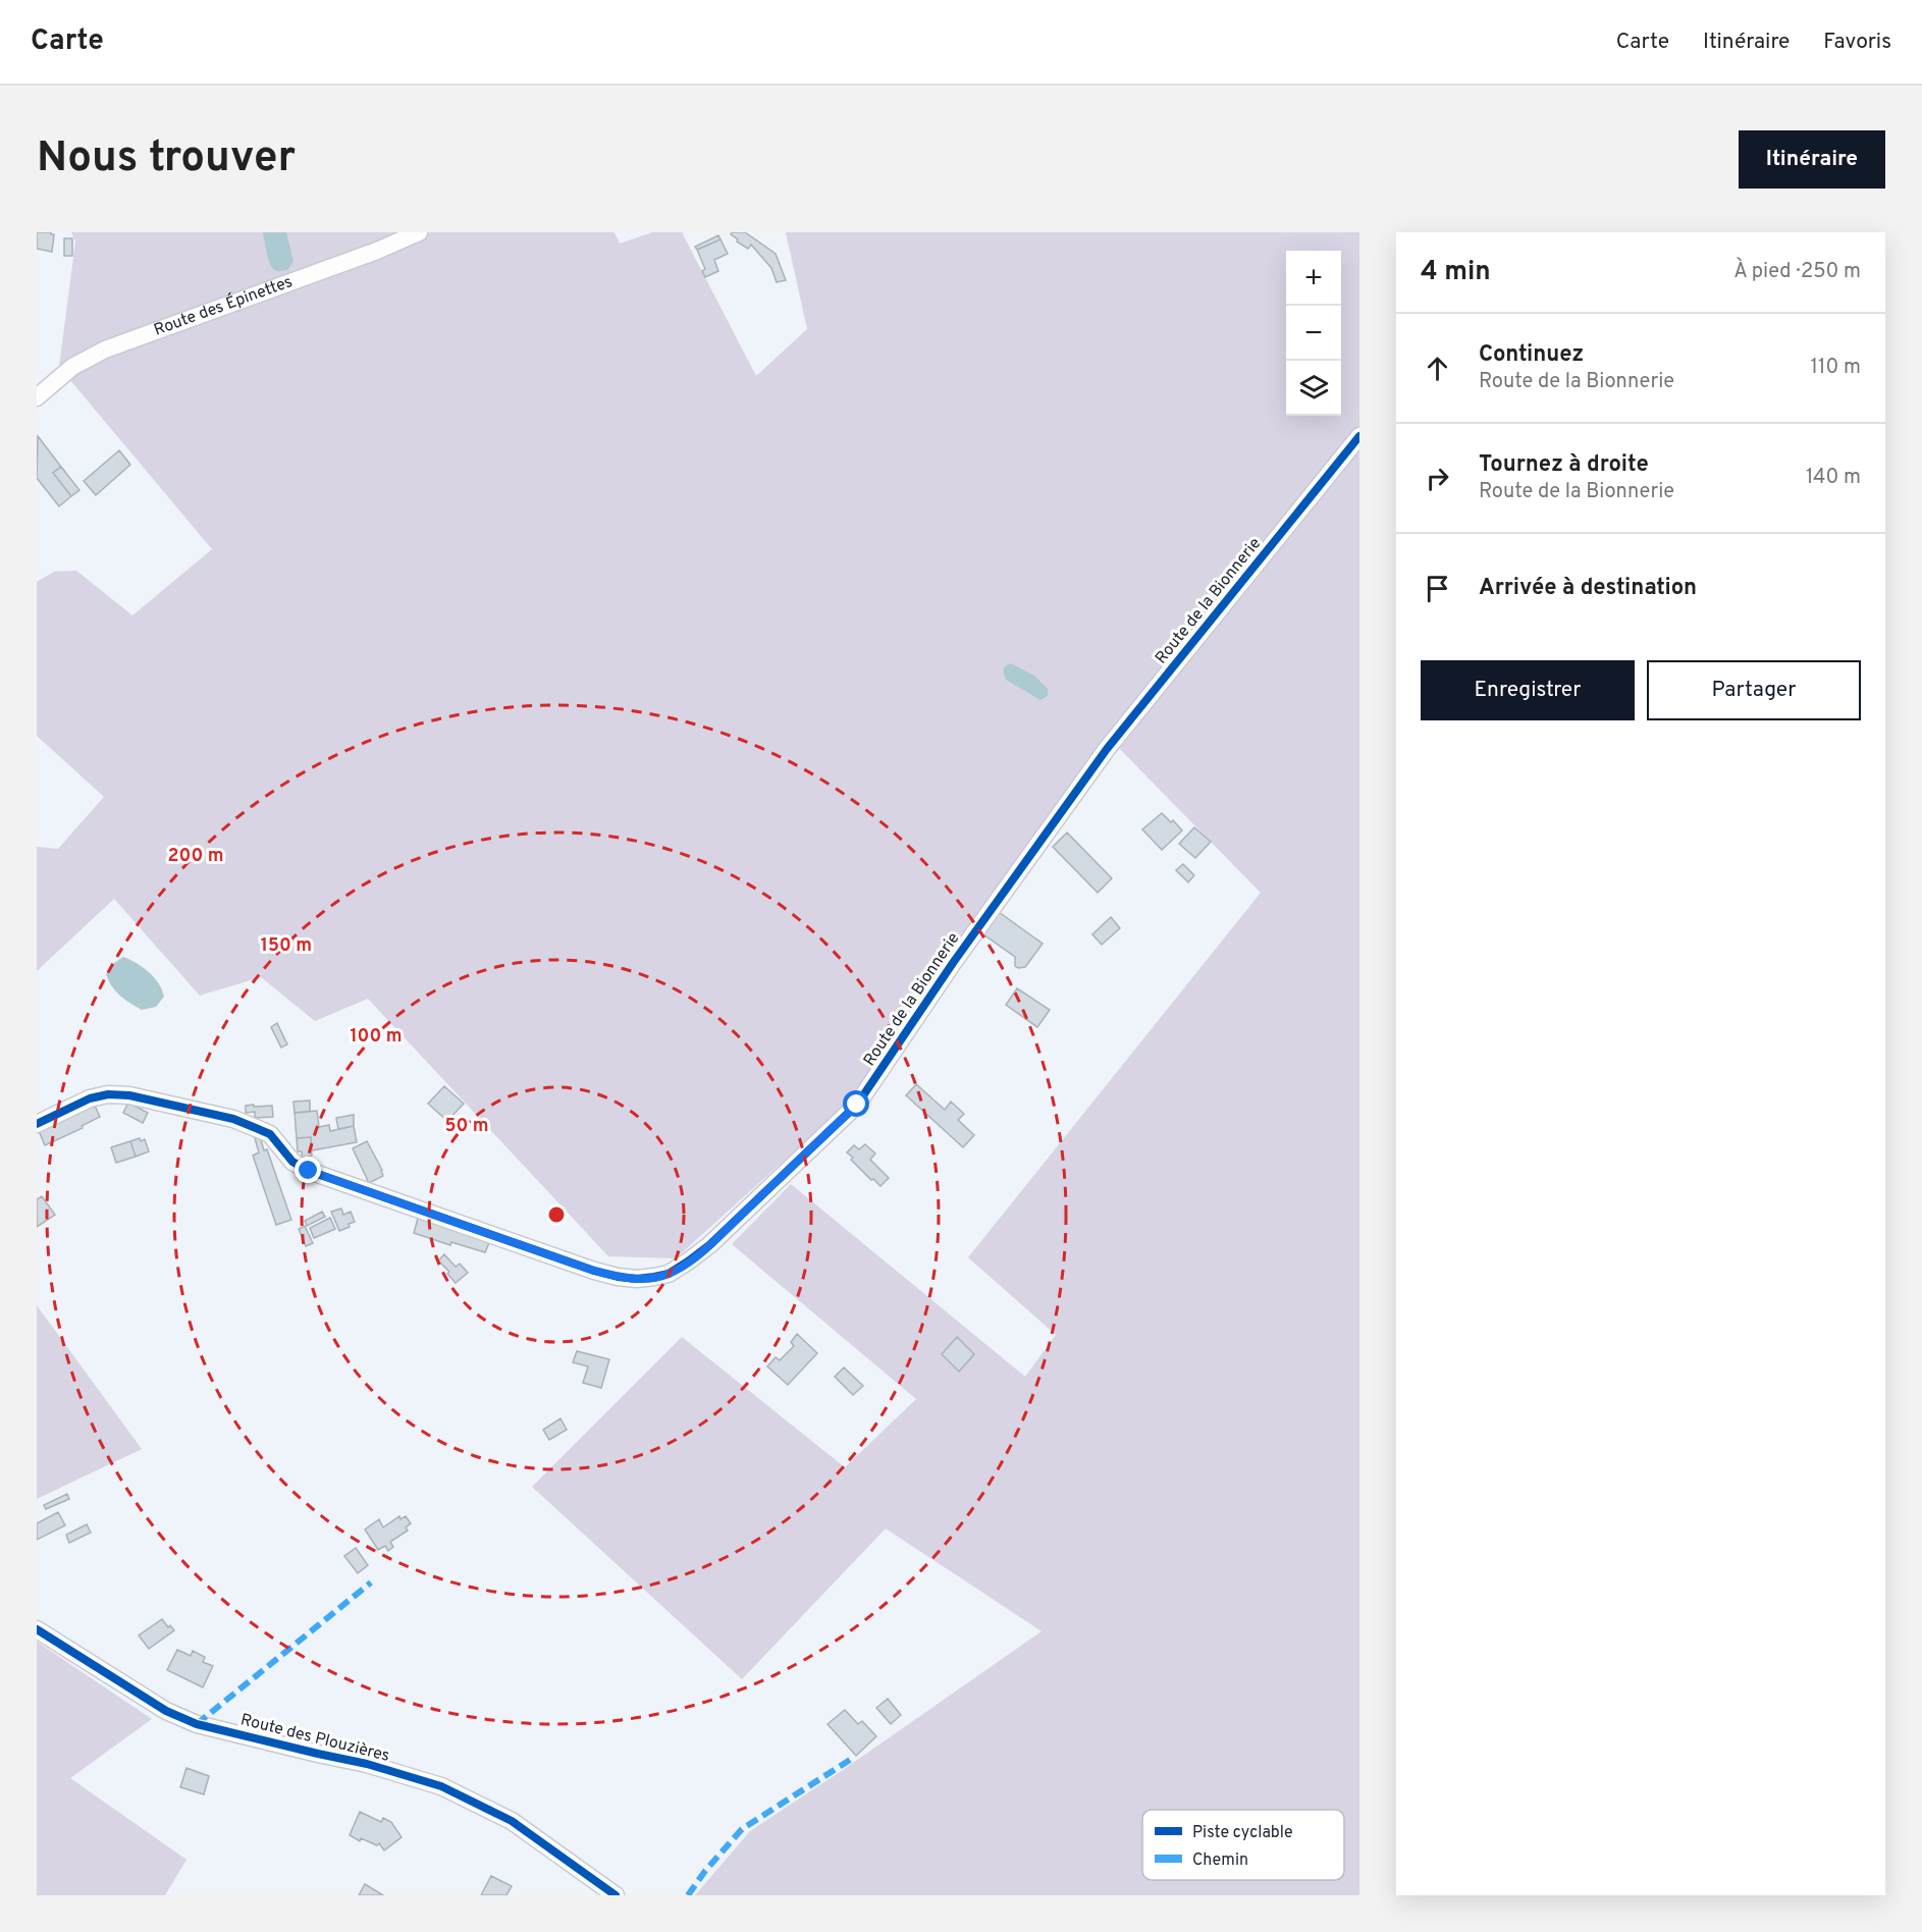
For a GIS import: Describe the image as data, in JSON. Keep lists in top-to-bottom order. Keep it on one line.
{"streets":{"street":["Route des Épinettes","Route de la Bionnerie","Route des Plouzières"]},"legend":["Piste cyclable","Chemin"],"page":{"header":"Carte","nav":["Carte","Itinéraire","Favoris"],"buttons":["Itinéraire",["Enregistrer","Partager"]],"title":"Nous trouver","heading":["4 min","À pied · 250 m"],"map_buttons":["+","−"],"list":[["Continuez","Route de la Bionnerie","110 m"],["Tournez à droite","Route de la Bionnerie","140 m"],"Arrivée à destination"]},"rings":["200 m","150 m","100 m","50 m"]}
